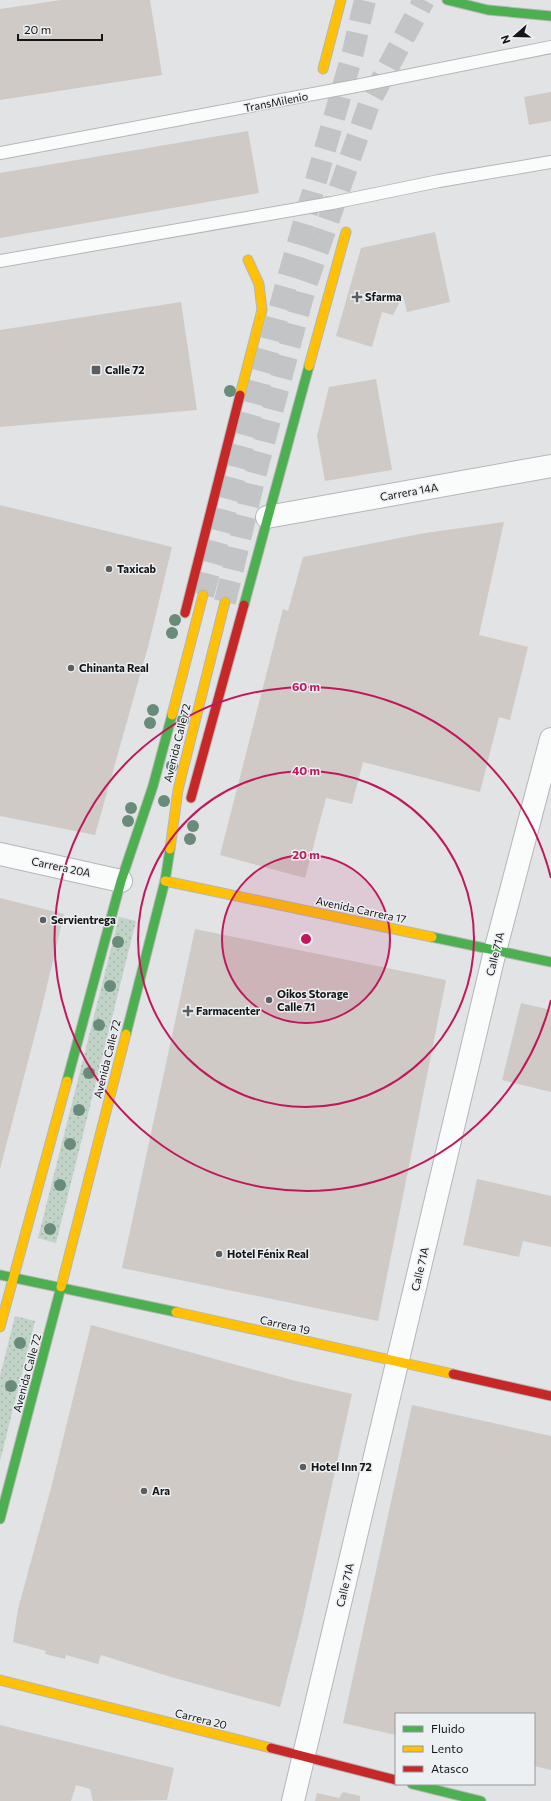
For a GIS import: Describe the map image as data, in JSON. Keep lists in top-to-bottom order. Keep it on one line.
{"streets":{"main road":["Avenida Calle 72","Avenida Carrera 17","Carrera 19","Carrera 20"],"street":["Carrera 14A","Carrera 20A","Calle 71A"],"lane":["TransMilenio"]},"crossings":[["Avenida Calle 72","Carrera 20A"],["Avenida Calle 72","Avenida Carrera 17"],["Avenida Calle 72","Carrera 19"],["Avenida Carrera 17","Calle 71A"],["Calle 71A","Carrera 19"],["Calle 71A","Carrera 20"]],"places":{"health":["Sfarma","Farmacenter"],"transit":["Calle 72"],"other":["Taxicab","Chinanta Real","Servientrega","Oikos Storage Calle 71","Hotel Fénix Real","Hotel Inn 72","Ara"]},"legend":["Fluido","Lento","Atasco"],"scale_bar":"20 m","north":"left","rings":["60 m","40 m","20 m"]}
